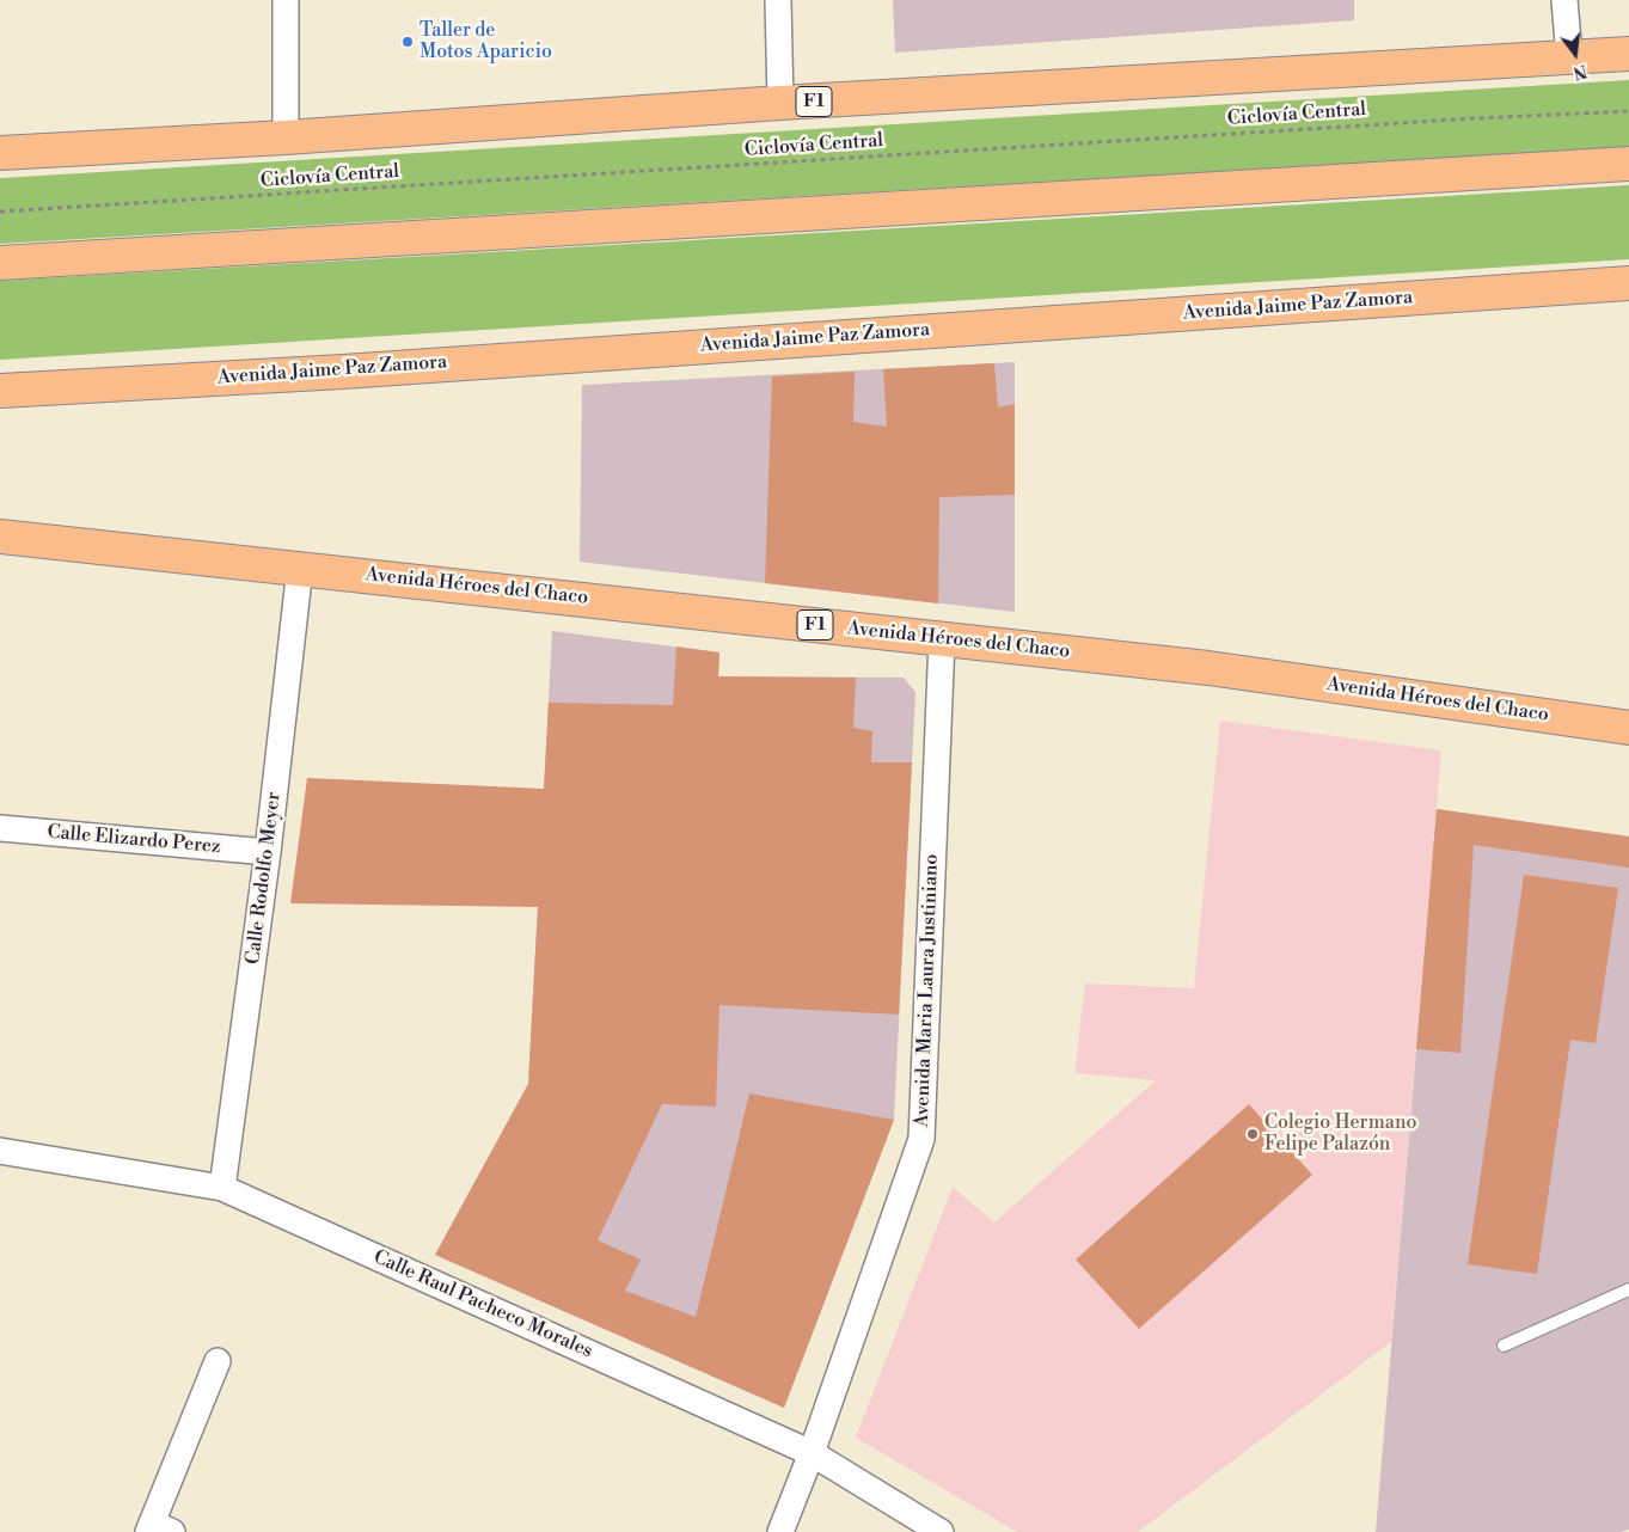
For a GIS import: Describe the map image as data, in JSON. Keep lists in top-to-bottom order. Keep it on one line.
{"streets":{"main road":["F1","Avenida Jaime Paz Zamora","Avenida Héroes del Chaco"],"street":["Calle Elizardo Perez","Calle Rodolfo Meyer","Avenida Maria Laura Justiniano","Calle Raul Pacheco Morales"],"path":["Ciclovía Central"]},"crossings":[["Avenida Héroes del Chaco","Calle Rodolfo Meyer"],["Avenida Héroes del Chaco","Avenida Maria Laura Justiniano"],["Calle Elizardo Perez","Calle Rodolfo Meyer"],["Calle Rodolfo Meyer","Calle Raul Pacheco Morales"],["Avenida Maria Laura Justiniano","Calle Raul Pacheco Morales"]],"places":["Taller de Motos Aparicio","Colegio Hermano Felipe Palazón"],"north":"bottom"}
